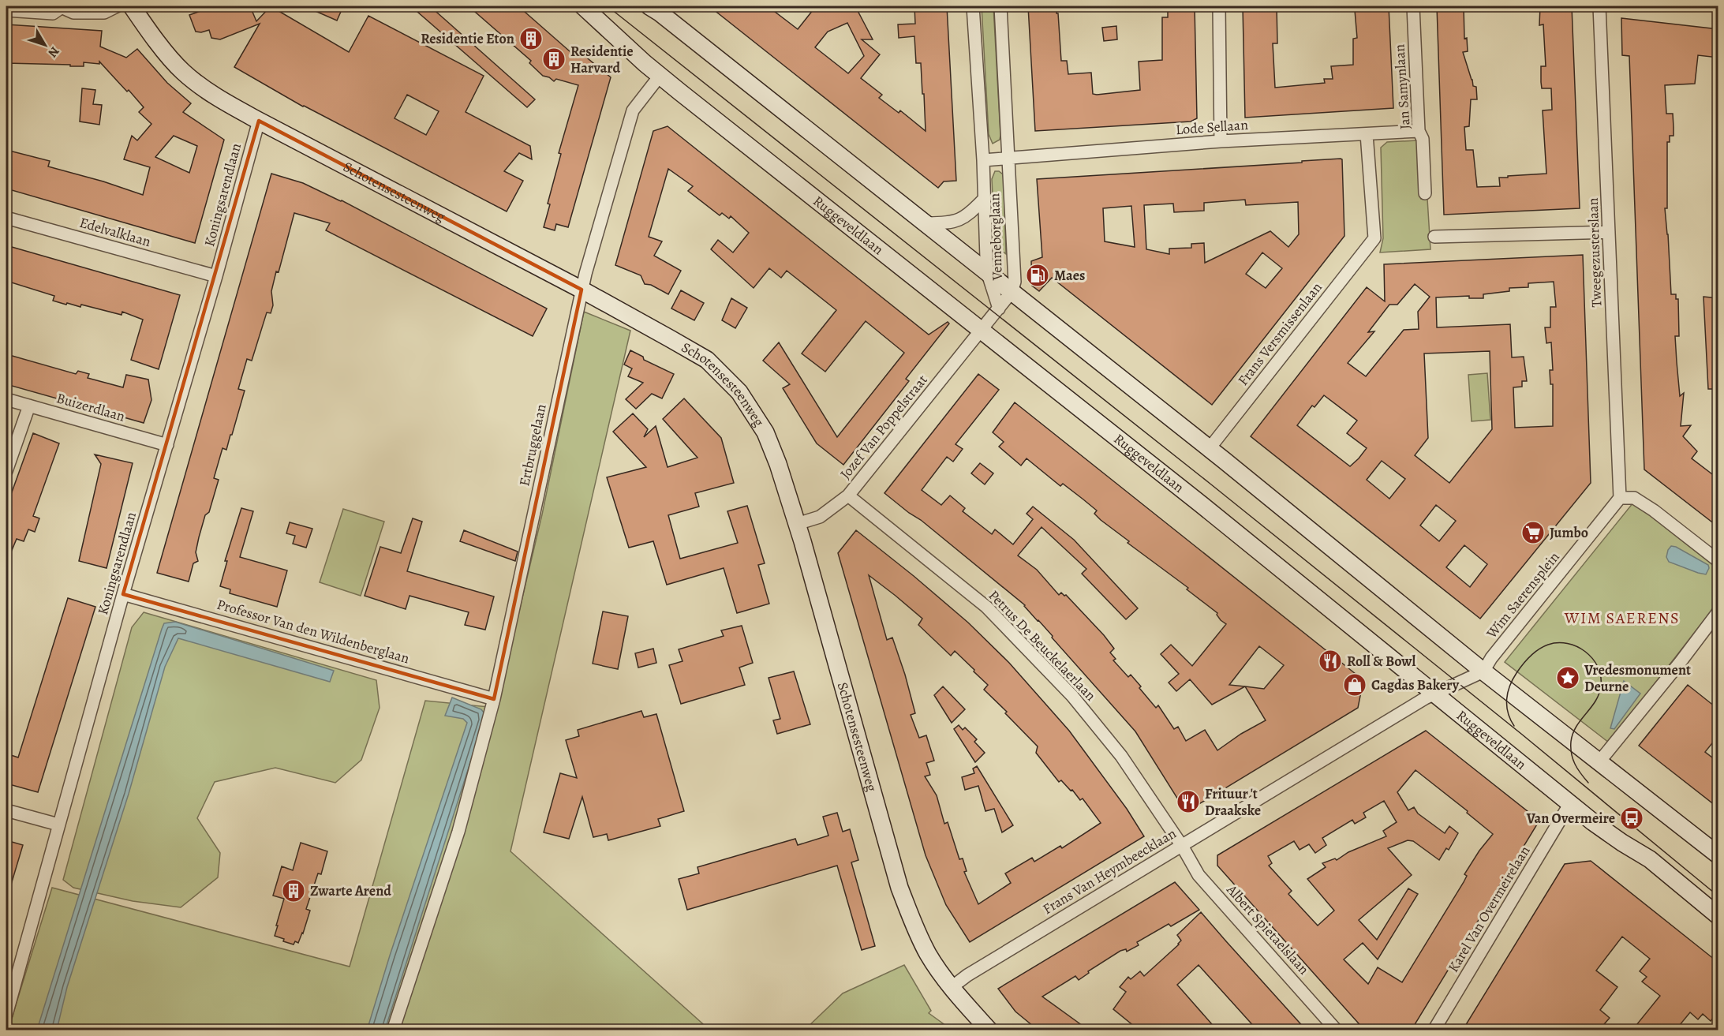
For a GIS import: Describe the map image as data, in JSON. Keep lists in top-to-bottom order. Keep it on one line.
{"streets":{"street":["Jan Samynlaan","Lode Sellaan","Schotensesteenweg","Koningsarendlaan","Ruggeveldlaan","Edelvalklaan","Venneborglaan","Tweegezusterslaan","Frans Versmissenlaan","Buizerdlaan","Jozef Van Poppelstraat","Ertbruggelaan","Wim Saerensplein","Professor Van den Wildenberglaan","Petrus De Beuckelaerlaan","Frans Van Heymbeecklaan","Karel Van Overmeirelaan","Albert Spietaelslaan"]},"crossings":[["Jan Samynlaan","Lode Sellaan"],["Lode Sellaan","Venneborglaan"],["Lode Sellaan","Frans Versmissenlaan"],["Schotensesteenweg","Koningsarendlaan"],["Schotensesteenweg","Jozef Van Poppelstraat"],["Schotensesteenweg","Ertbruggelaan"],["Schotensesteenweg","Frans Van Heymbeecklaan"],["Koningsarendlaan","Edelvalklaan"],["Koningsarendlaan","Buizerdlaan"],["Koningsarendlaan","Professor Van den Wildenberglaan"],["Ruggeveldlaan","Venneborglaan"],["Ruggeveldlaan","Jozef Van Poppelstraat"],["Ruggeveldlaan","Ertbruggelaan"],["Ruggeveldlaan","Frans Van Heymbeecklaan"],["Ruggeveldlaan","Karel Van Overmeirelaan"],["Venneborglaan","Jozef Van Poppelstraat"],["Tweegezusterslaan","Wim Saerensplein"],["Jozef Van Poppelstraat","Petrus De Beuckelaerlaan"],["Ertbruggelaan","Professor Van den Wildenberglaan"],["Wim Saerensplein","Frans Van Heymbeecklaan"],["Petrus De Beuckelaerlaan","Frans Van Heymbeecklaan"],["Petrus De Beuckelaerlaan","Albert Spietaelslaan"],["Frans Van Heymbeecklaan","Albert Spietaelslaan"]],"districts":["WIM SAERENS"],"places":{"building":["Residentie Eton","Residentie Harvard","Zwarte Arend"],"fuel station":["Maes"],"supermarket":["Jumbo"],"restaurant":["Roll & Bowl","Frituur 't Draakske"],"place":["Vredesmonument Deurne"],"shop":["Cagdas Bakery"],"bus stop":["Van Overmeire"]},"north":"bottom right"}
